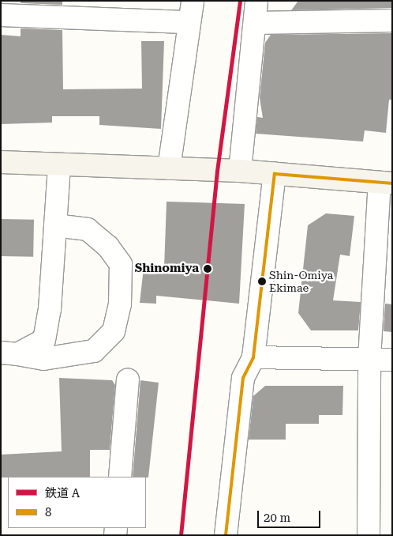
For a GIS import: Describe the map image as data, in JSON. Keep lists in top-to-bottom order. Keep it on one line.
{"places":["Shinomiya","Shin-Omiya Ekimae"],"lines":["rail line A","transit line 8"],"legend":["鉄道 A","8"],"scale_bar":"20 m"}
